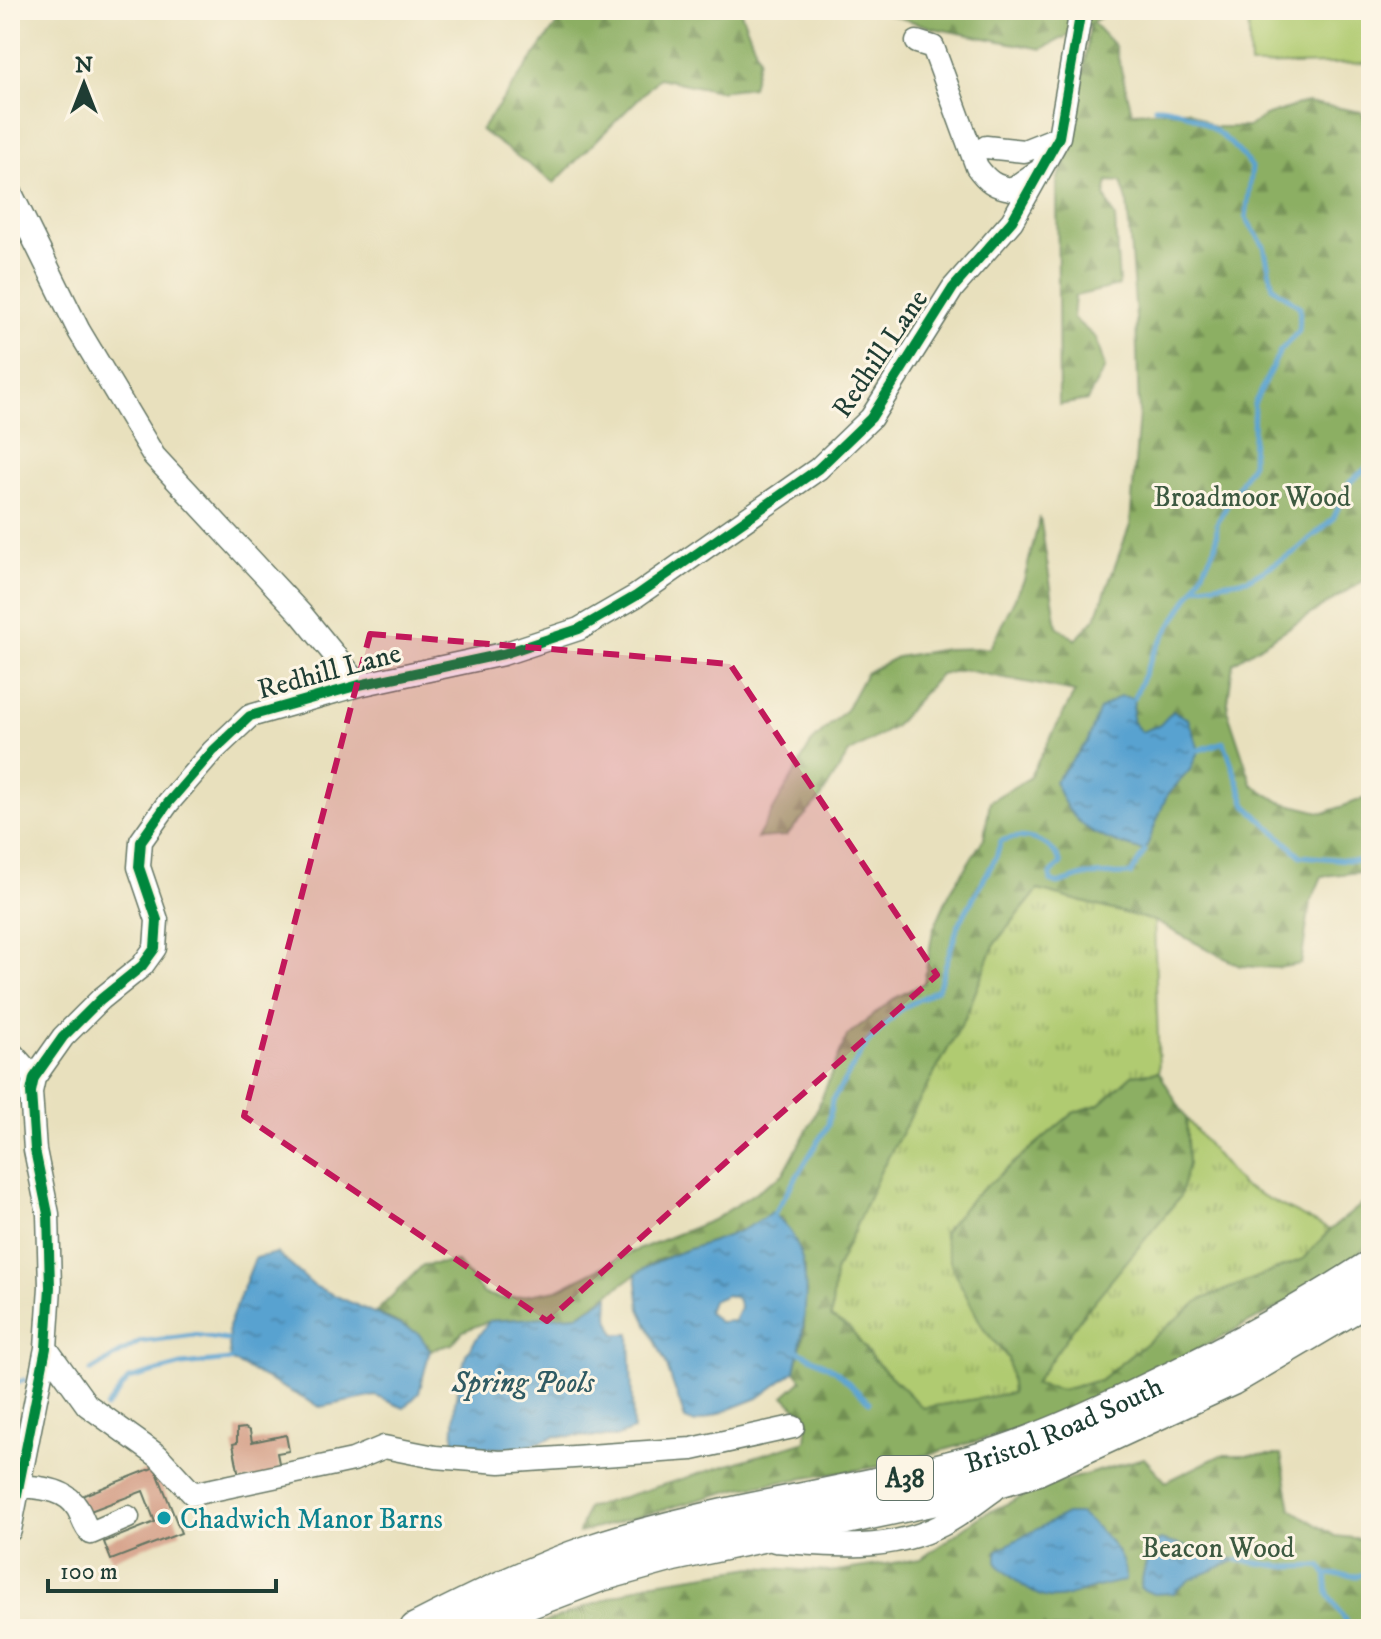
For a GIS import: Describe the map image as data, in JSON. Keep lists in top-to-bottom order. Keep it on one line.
{"streets":{"highway":["Bristol Road South","A38"],"street":["Redhill Lane"]},"water":["Spring Pools"],"parks":["Broadmoor Wood","Beacon Wood"],"places":["Chadwich Manor Barns"],"scale_bar":"100 m","north":"top"}
